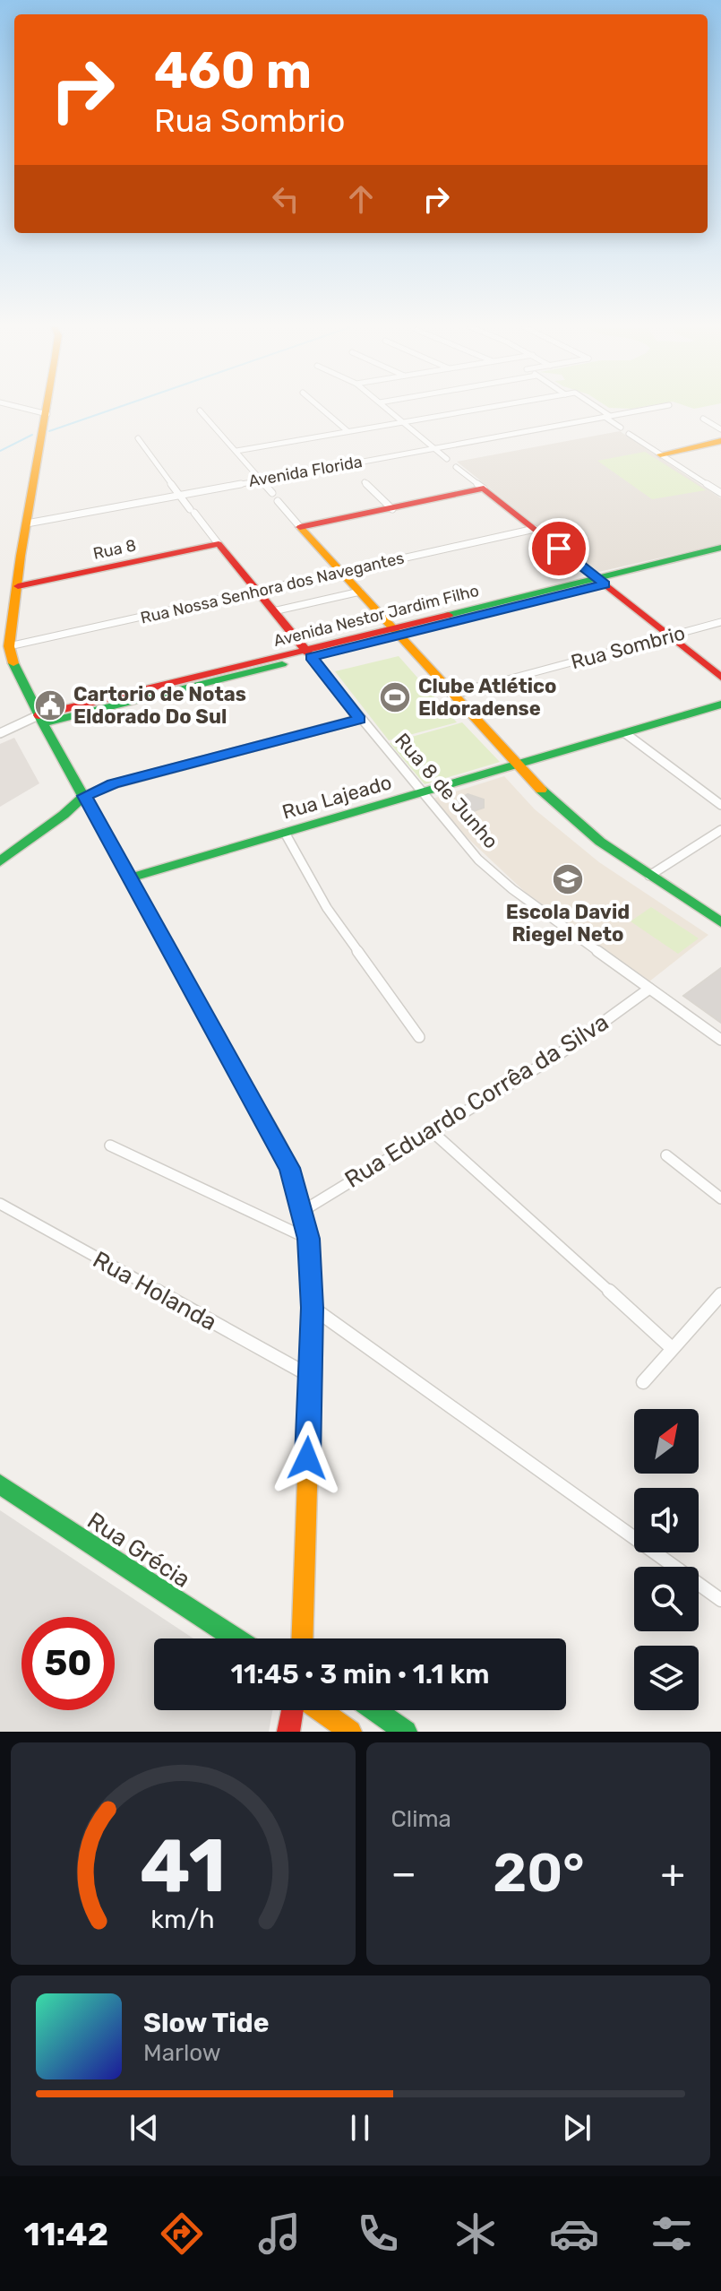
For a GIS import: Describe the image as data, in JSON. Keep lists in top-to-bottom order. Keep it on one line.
{"streets":{"main road":["Rua 8","Avenida Nestor Jardim Filho","Rua 8 de Junho","Rua Lajeado","Rua Grécia"],"street":["Avenida Florida","Rua Nossa Senhora dos Navegantes","Rua Sombrio","Rua Eduardo Corrêa da Silva","Rua Holanda"]},"crossings":[["Avenida Florida","Rua 8 de Junho"],["Rua 8","Rua 8 de Junho"],["Rua Nossa Senhora dos Navegantes","Rua 8 de Junho"],["Avenida Nestor Jardim Filho","Rua 8 de Junho"],["Rua 8 de Junho","Rua Lajeado"],["Rua 8 de Junho","Rua Eduardo Corrêa da Silva"]],"places":{"sports":["Clube Atlético Eldoradense"],"public building":["Cartorio de Notas Eldorado Do Sul"],"school or university":["Escola David Riegel Neto"]},"north":"top right","page":{"turn":["460 m","Rua Sombrio"],"limit":"50","trip":"11:45 · 3 min · 1.1 km","tile":"Clima","heat":["−","20°","+"],"song":["Slow Tide","Marlow"],"tabs":"11:42","gauge":["41","km/h"]}}
